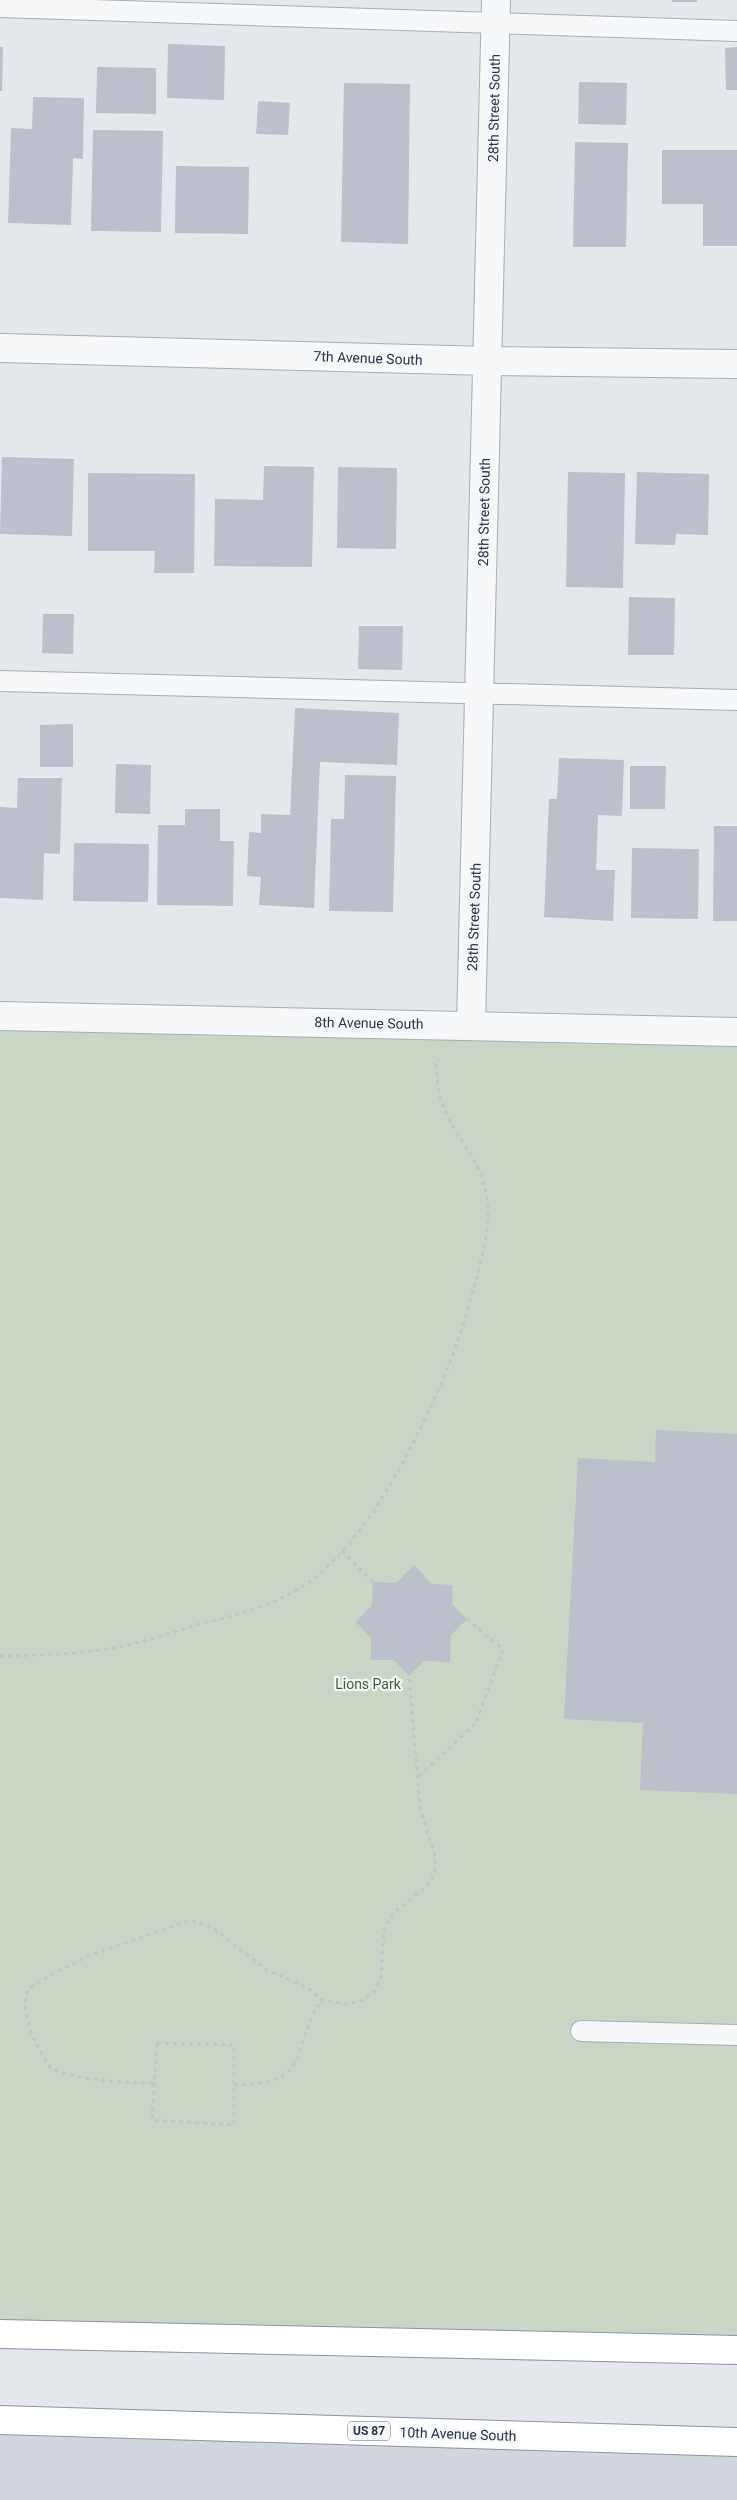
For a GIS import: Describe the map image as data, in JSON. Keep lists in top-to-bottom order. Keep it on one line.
{"streets":{"highway":["US 87","10th Avenue South"],"street":["28th Street South","7th Avenue South","8th Avenue South"]},"crossings":[["28th Street South","7th Avenue South"],["28th Street South","8th Avenue South"]],"parks":["Lions Park"]}
